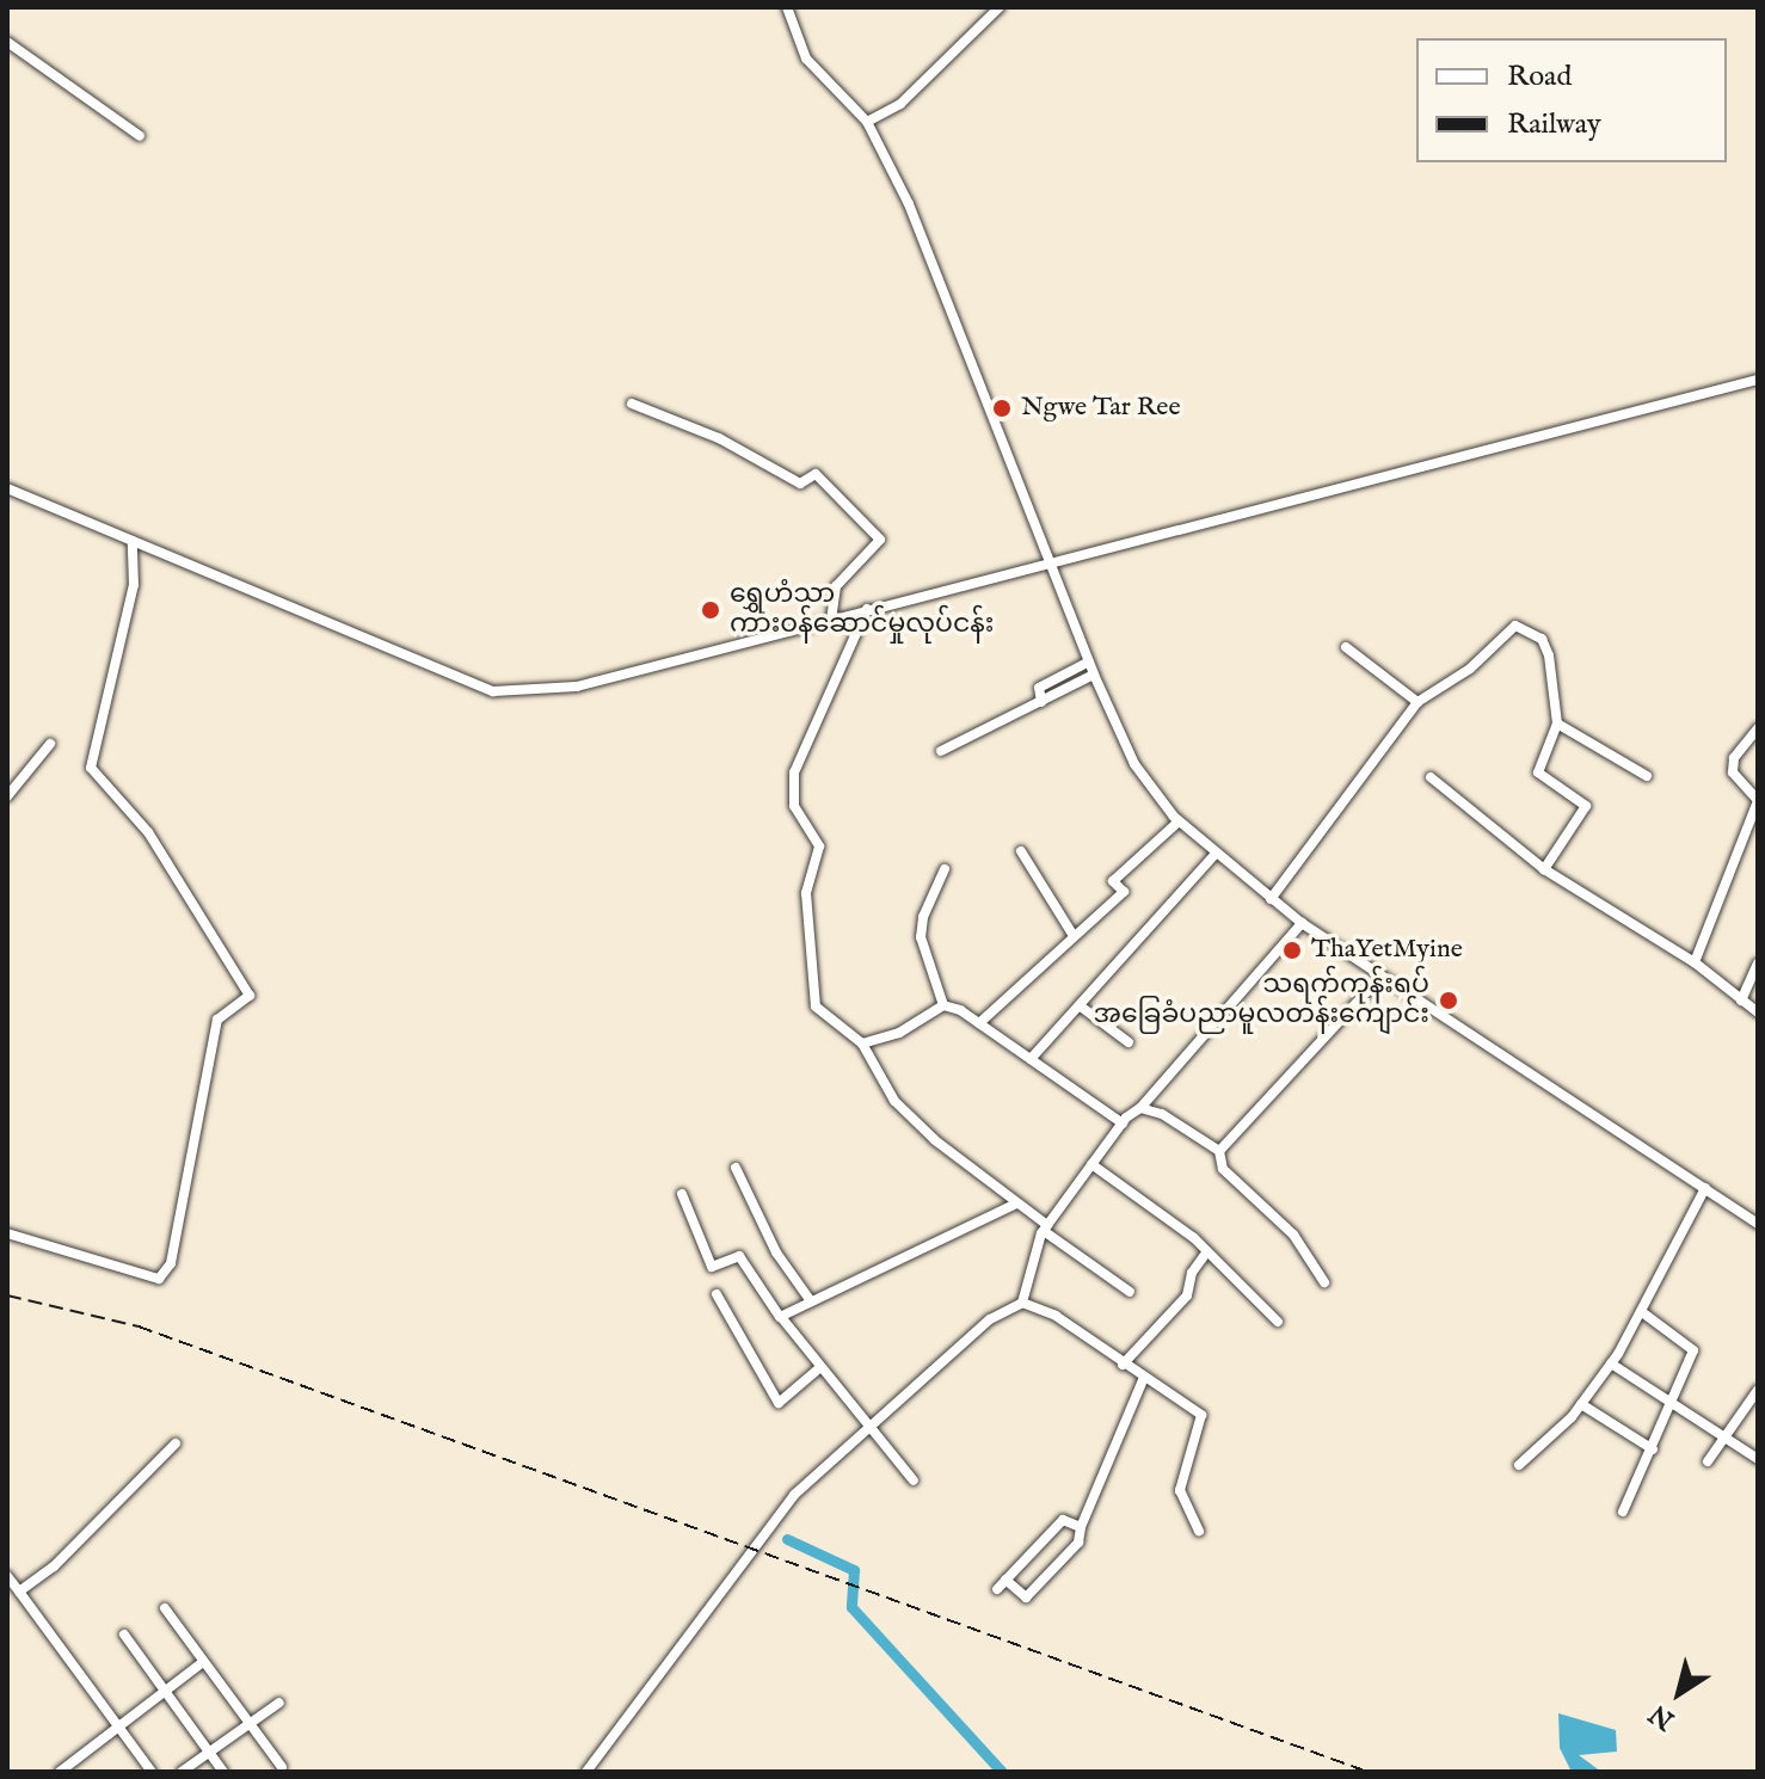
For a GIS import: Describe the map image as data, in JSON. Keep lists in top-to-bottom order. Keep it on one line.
{"places":["Ngwe Tar Ree","ရွှေဟံသာ ကားဝန်ဆောင်မှုလုပ်ငန်း","ThaYetMyine","သရက်ကုန်းရပ် အခြေခံပညာမူလတန်းကျောင်း"],"legend":["Road","Railway"],"north":"bottom left"}
